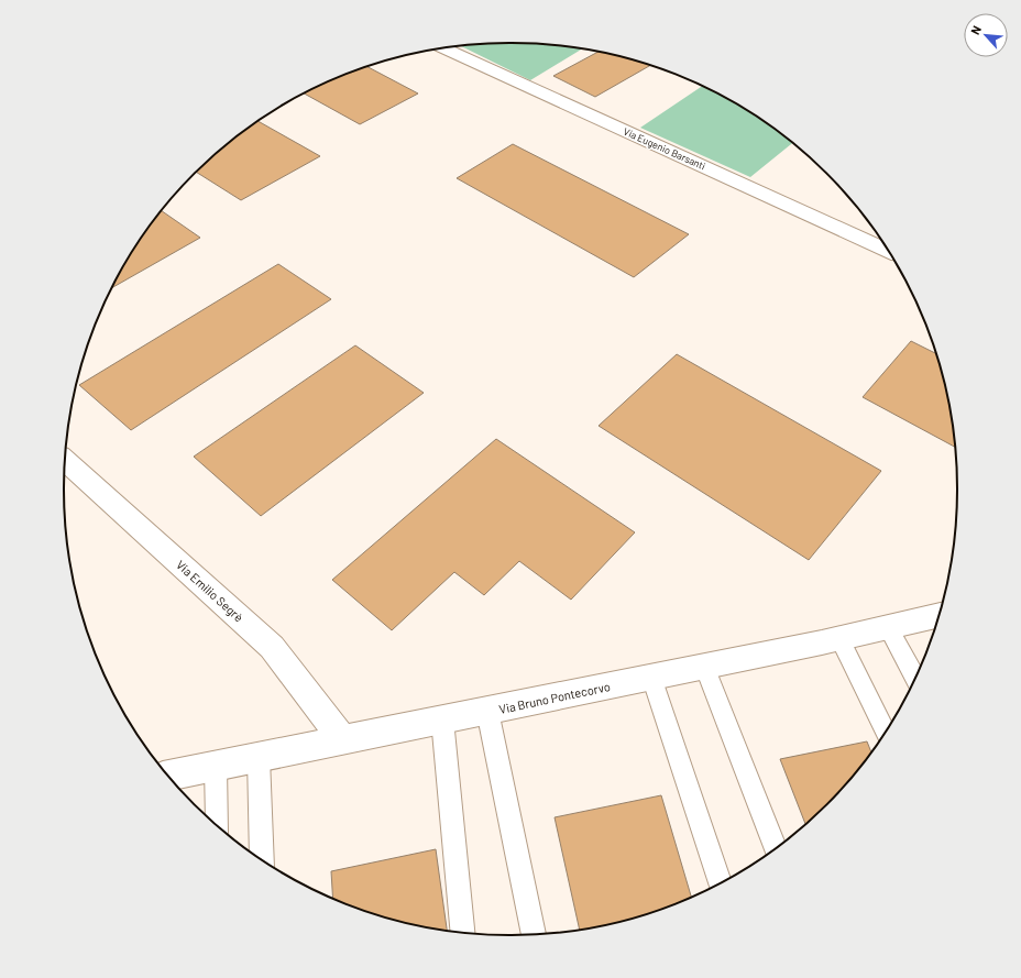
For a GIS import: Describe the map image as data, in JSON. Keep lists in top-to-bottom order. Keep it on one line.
{"streets":{"street":["Via Eugenio Barsanti","Via Emilio Segrè","Via Bruno Pontecorvo"]},"crossings":[["Via Emilio Segrè","Via Bruno Pontecorvo"]],"north":"top left"}
